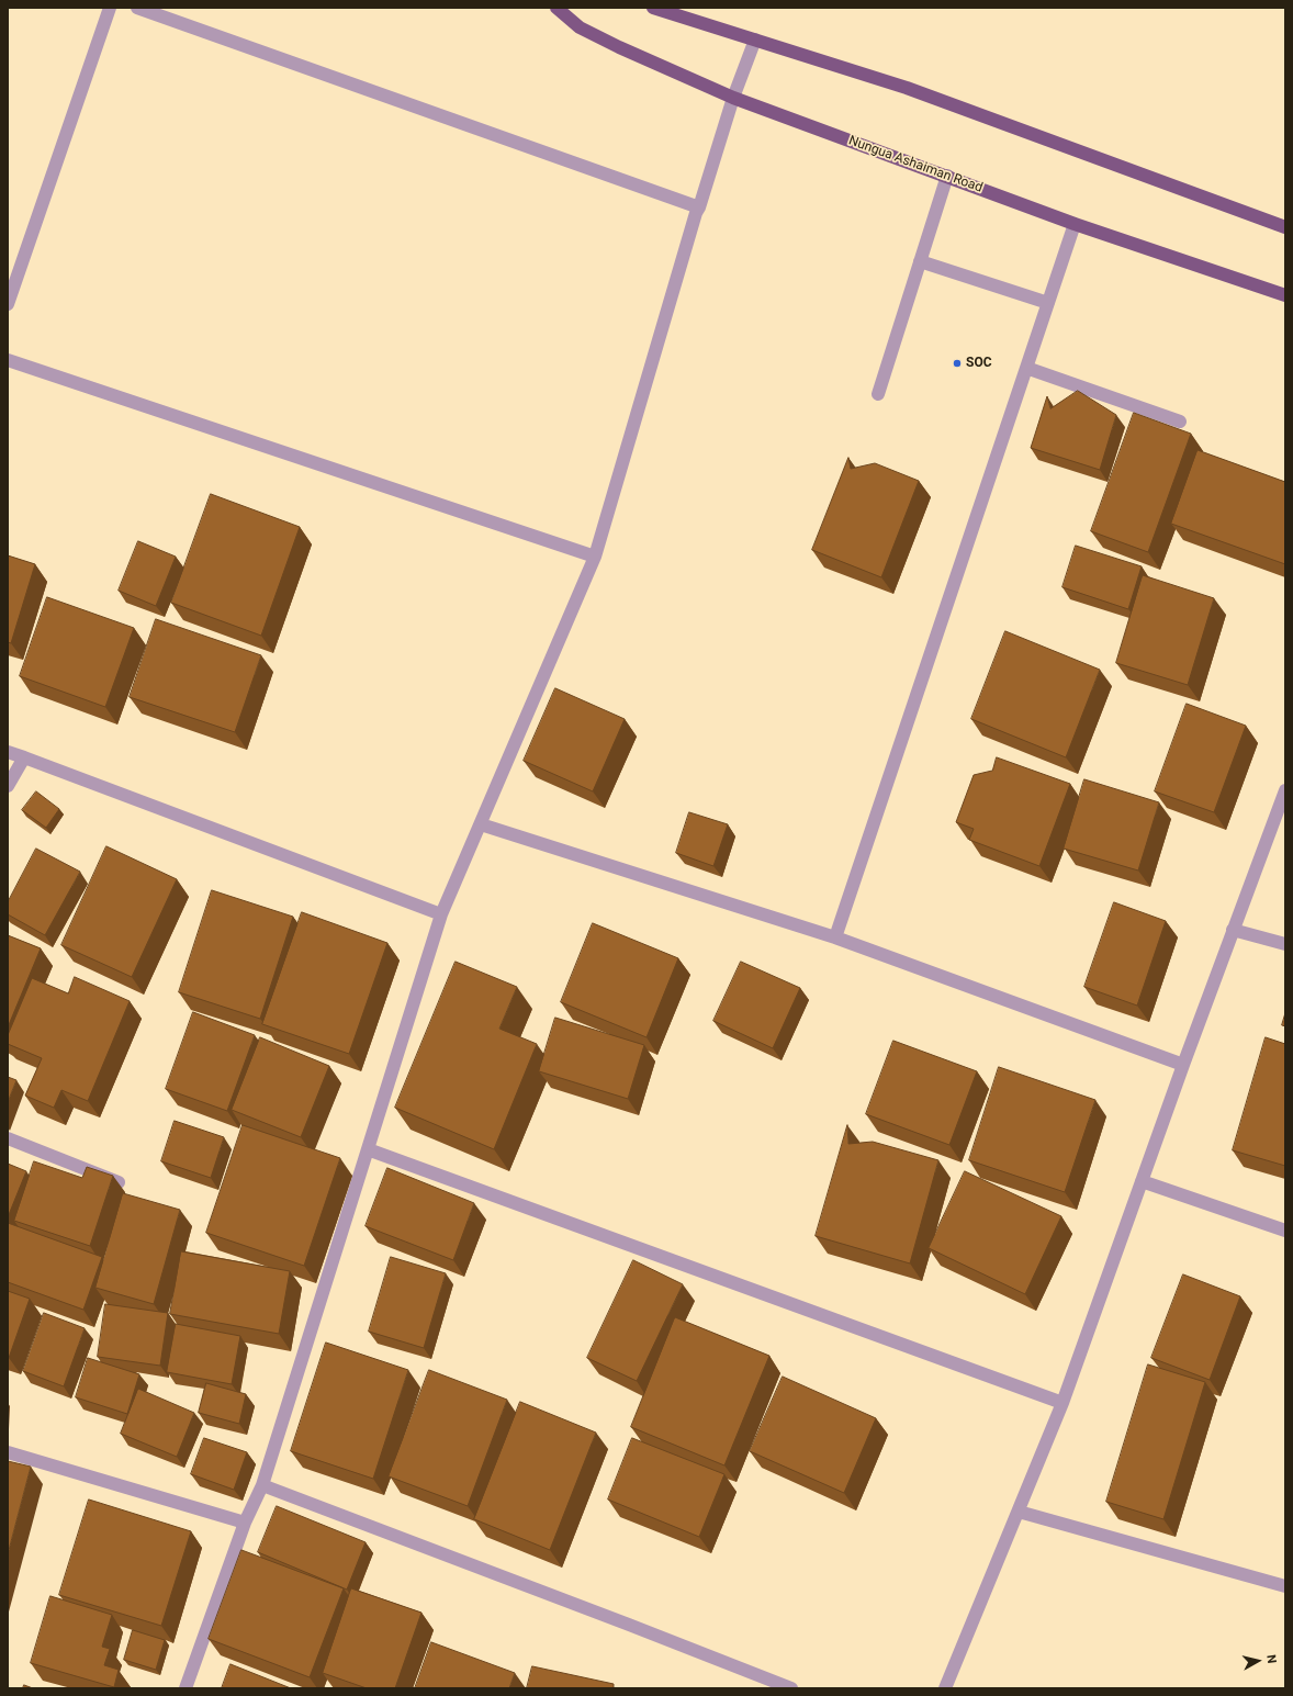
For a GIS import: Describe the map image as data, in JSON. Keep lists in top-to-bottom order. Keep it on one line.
{"streets":{"main road":["Nungua Ashaiman Road"]},"places":["SOC"],"north":"right"}
